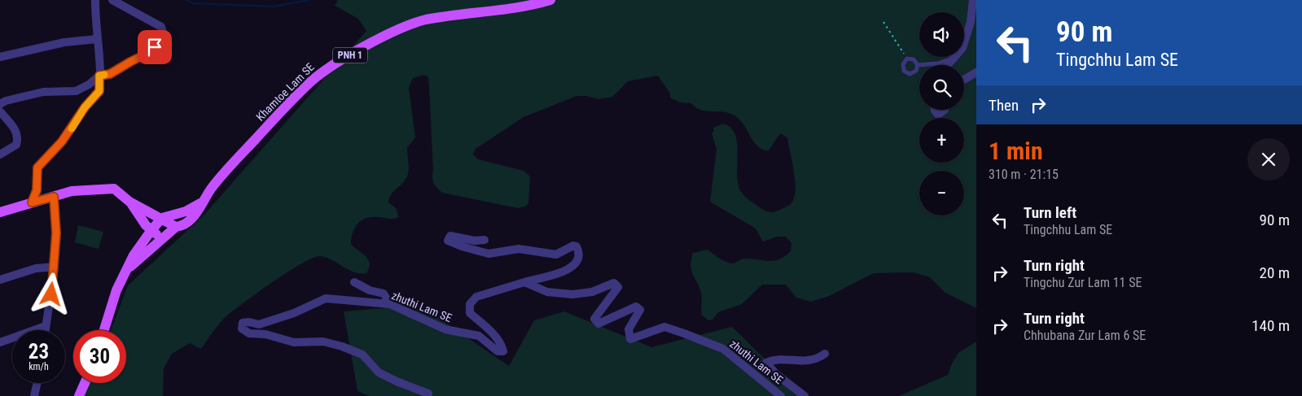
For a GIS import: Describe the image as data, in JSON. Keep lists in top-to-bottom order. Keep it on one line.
{"streets":{"main road":["PNH 1","Khamtoe Lam SE"],"street":["zhuthi Lam SE"]},"crossings":[["PNH 1","Khamtoe Lam SE"]],"page":{"turn":["90 m","Tingchhu Lam SE"],"map_buttons":["+","−"],"then":"Then","heading":["1 min","310 m · 21:15"],"list":[{"name":"Turn left","note":"Tingchhu Lam SE","value":"90 m"},{"name":"Turn right","note":"Tingchu Zur Lam 11 SE","value":"20 m"},{"name":"Turn right","note":"Chhubana Zur Lam 6 SE","value":"140 m"}],"speed":"23 km/h","limit":"30"}}
